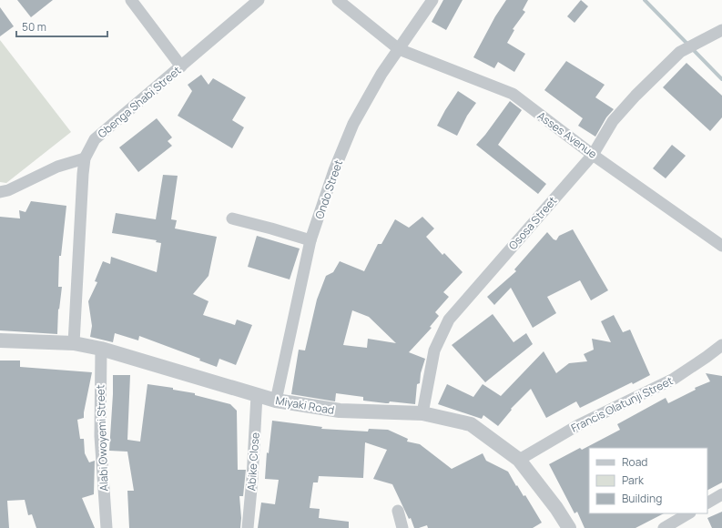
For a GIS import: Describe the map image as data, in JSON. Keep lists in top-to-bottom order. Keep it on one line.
{"streets":{"street":["Gbenga Shabi Street","Asses Avenue","Ondo Street","Ososa Street","Francis Olatunji Street","Miyaki Road","Alabi Owoyemi Street","Abike Close"]},"crossings":[["Gbenga Shabi Street","Miyaki Road"],["Asses Avenue","Ondo Street"],["Asses Avenue","Ososa Street"],["Ondo Street","Miyaki Road"],["Ososa Street","Miyaki Road"],["Francis Olatunji Street","Miyaki Road"],["Miyaki Road","Alabi Owoyemi Street"],["Miyaki Road","Abike Close"]],"legend":["Road","Park","Building"],"scale_bar":"50 m"}
